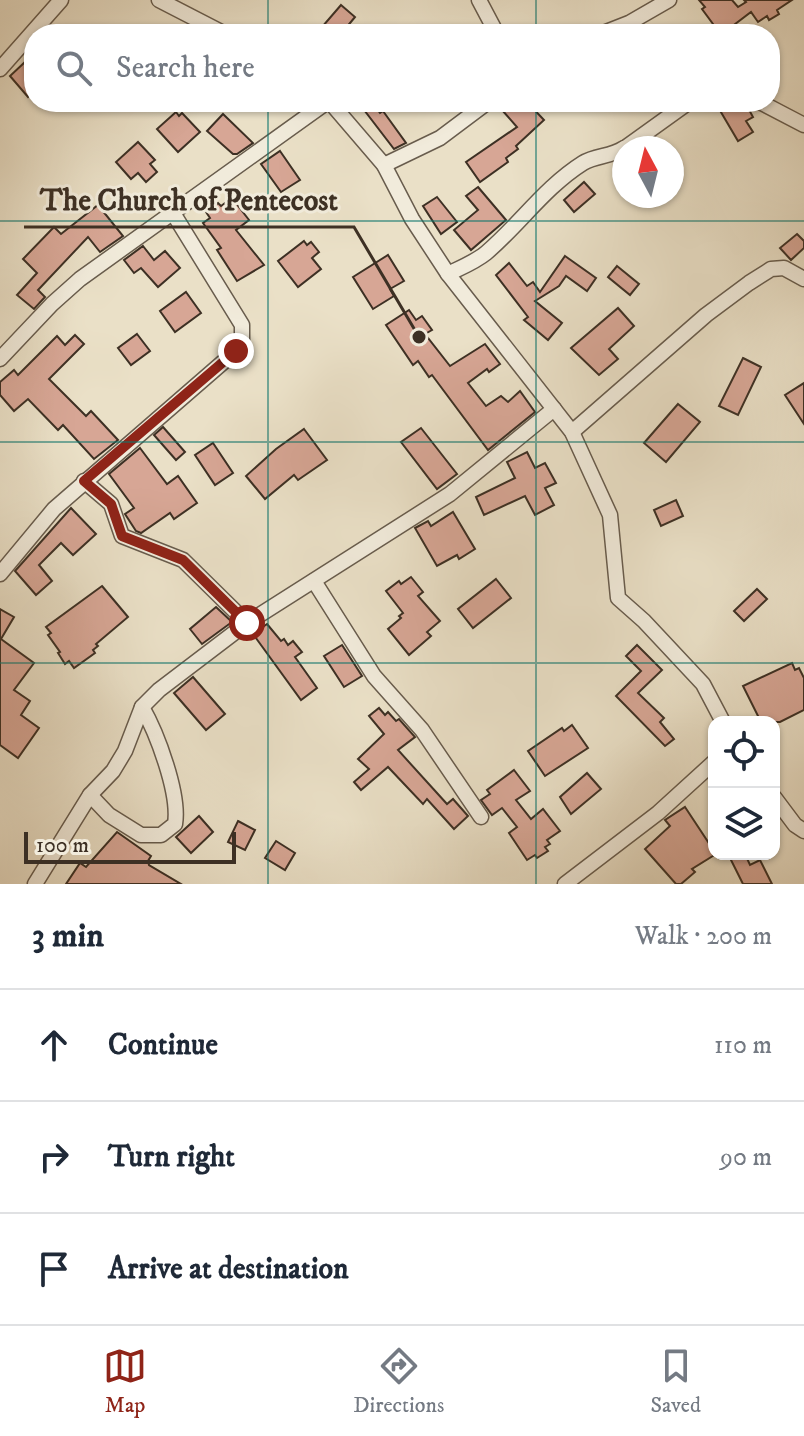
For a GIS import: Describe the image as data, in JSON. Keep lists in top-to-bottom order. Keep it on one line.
{"places":["The Church of Pentecost"],"scale_bar":"100 m","north":"top","page":{"search":"Search here","scale":"100 m","heading":["3 min","Walk · 200 m"],"list":[["Continue","110 m"],["Turn right","90 m"],"Arrive at destination"],"nav":["Map","Directions","Saved"]}}
